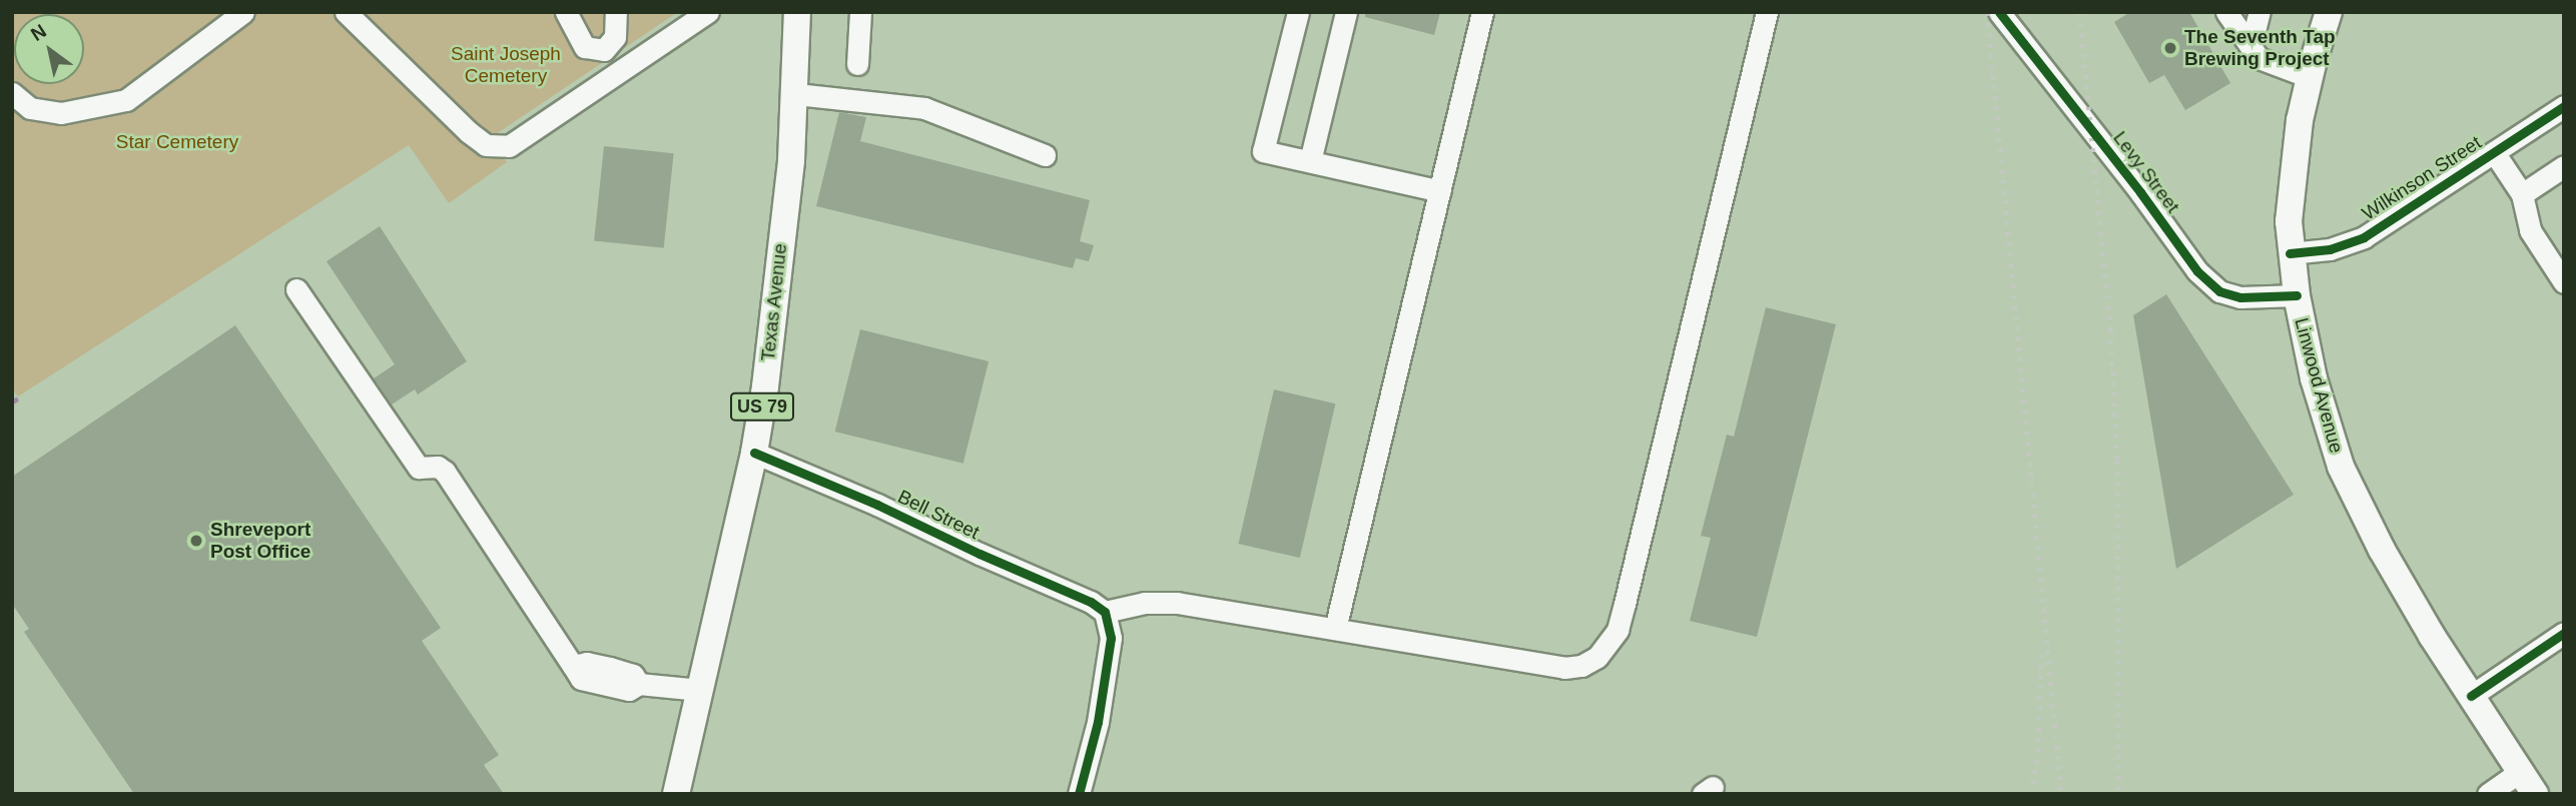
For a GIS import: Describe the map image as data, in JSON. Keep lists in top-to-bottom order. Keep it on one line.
{"streets":{"main road":["Texas Avenue","Linwood Avenue","US 79"],"street":["Levy Street","Wilkinson Street","Bell Street"]},"crossings":[["Levy Street","Linwood Avenue"],["Wilkinson Street","Linwood Avenue"],["Texas Avenue","Bell Street"]],"parks":["Saint Joseph Cemetery","Star Cemetery"],"places":["The Seventh Tap Brewing Project","Shreveport Post Office"],"north":"top left"}
